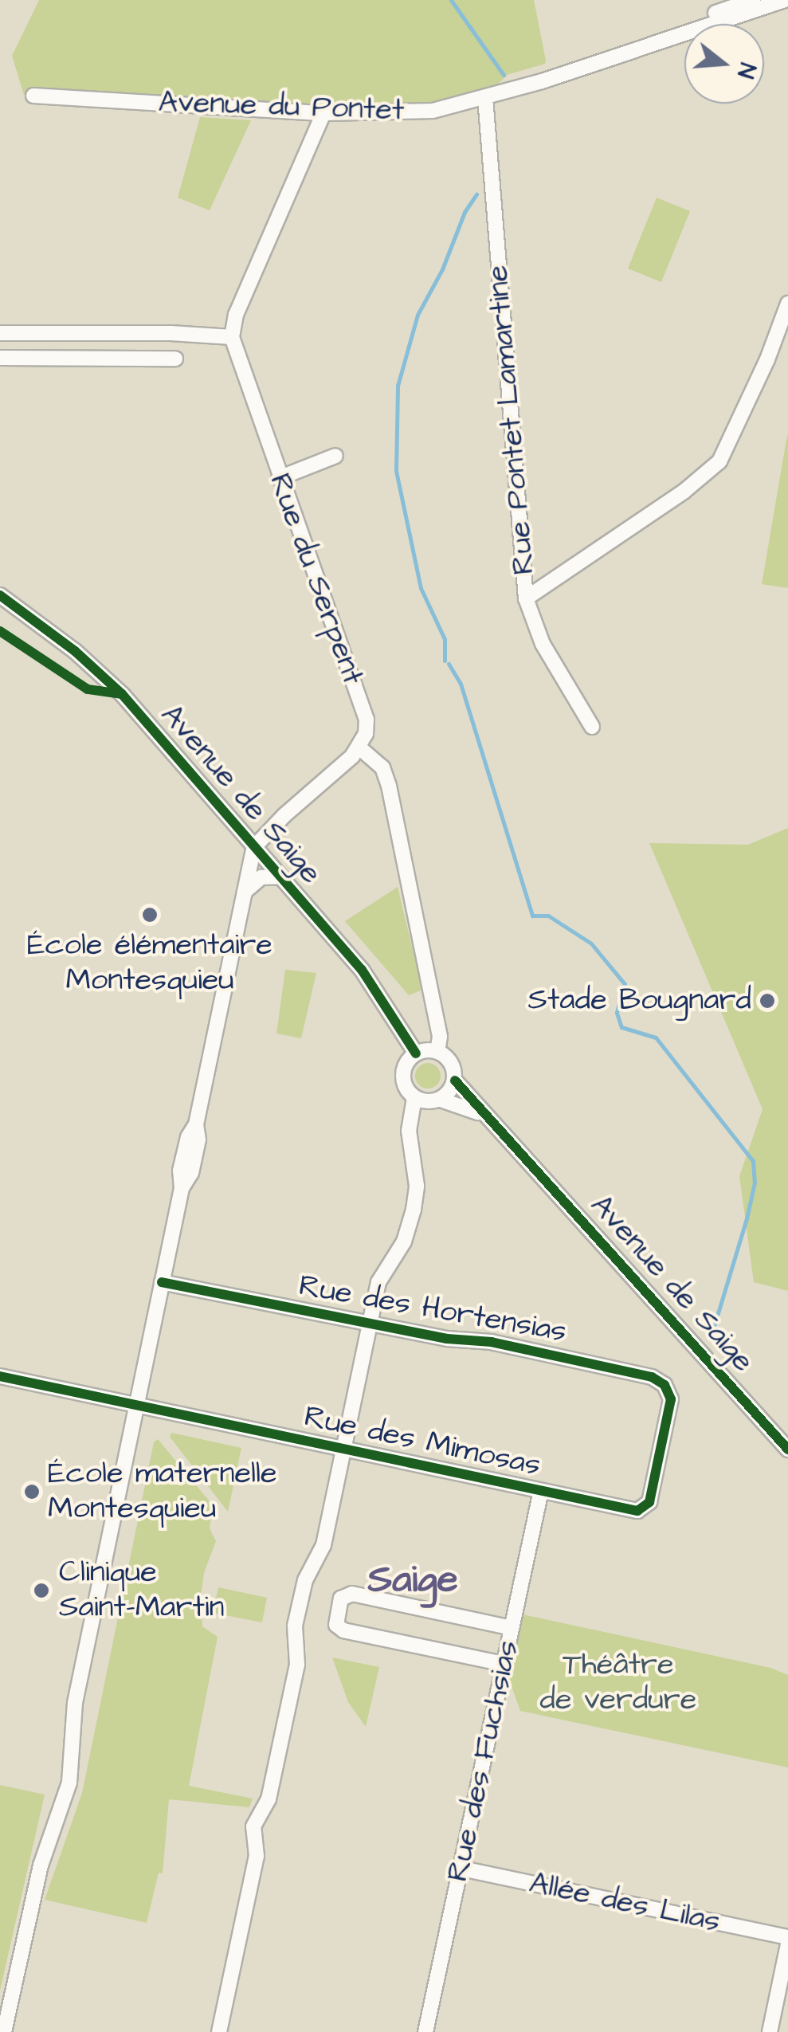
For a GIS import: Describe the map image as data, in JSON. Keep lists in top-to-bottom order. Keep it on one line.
{"streets":{"street":["Avenue du Pontet","Rue Pontet Lamartine","Rue du Serpent","Avenue de Saige","Rue des Hortensias","Rue des Mimosas","Rue des Fuchsias","Allée des Lilas"]},"crossings":[["Avenue du Pontet","Rue Pontet Lamartine"],["Rue des Hortensias","Rue des Mimosas"],["Rue des Mimosas","Rue des Fuchsias"],["Rue des Fuchsias","Allée des Lilas"]],"districts":["Saige"],"parks":["Théâtre de verdure"],"places":["École élémentaire Montesquieu","Stade Bougnard","École maternelle Montesquieu","Clinique Saint-Martin"],"north":"right"}
